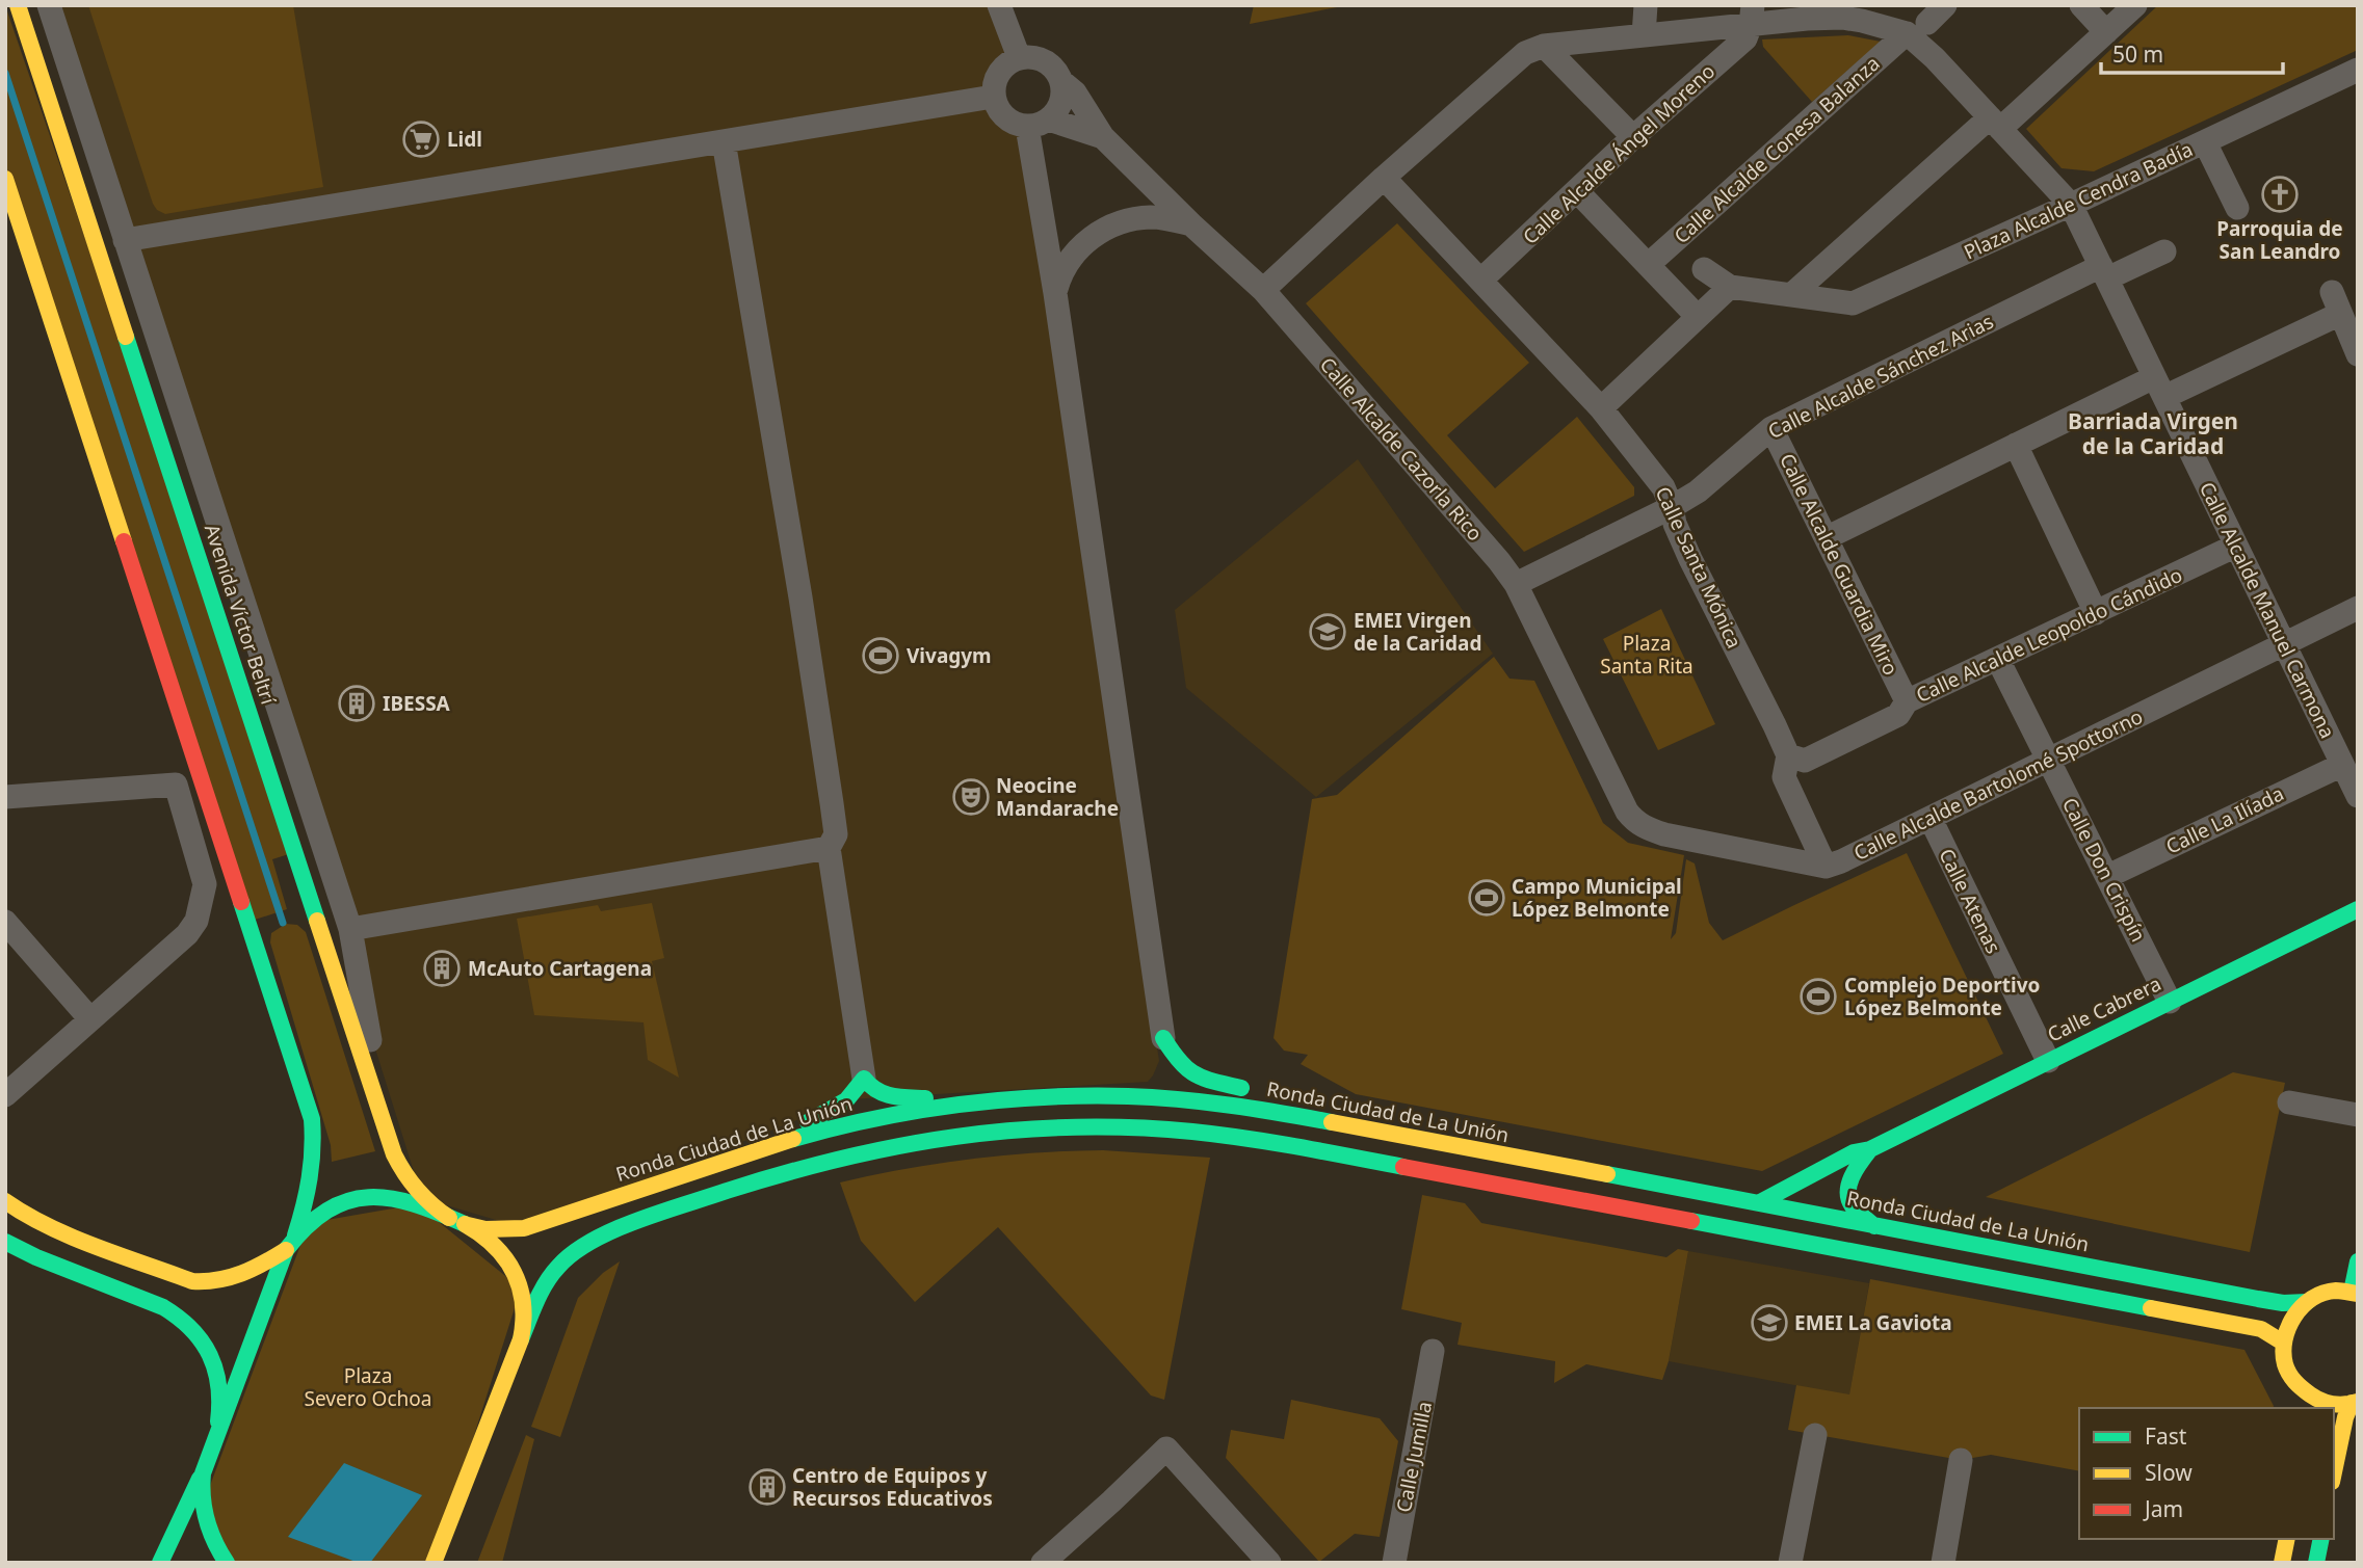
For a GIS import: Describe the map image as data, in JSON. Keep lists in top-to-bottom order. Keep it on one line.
{"streets":{"main road":["Avenida Víctor Beltrí","Calle Cabrera","Ronda Ciudad de La Unión"],"street":["Calle Alcalde Conesa Balanza","Calle Alcalde Ángel Moreno","Plaza Alcalde Cendra Badía","Calle Alcalde Sánchez Arias","Calle Alcalde Cazorla Rico","Calle Alcalde Guardia Miro","Calle Santa Mónica","Calle Alcalde Manuel Carmona","Calle Alcalde Leopoldo Cándido","Calle Alcalde Bartolomé Spottorno","Calle La Ilíada","Calle Don Crispín","Calle Atenas","Calle Jumilla"]},"crossings":[["Calle Alcalde Conesa Balanza","Calle Alcalde Manuel Carmona"],["Calle Alcalde Ángel Moreno","Calle Santa Mónica"],["Plaza Alcalde Cendra Badía","Calle Alcalde Manuel Carmona"],["Calle Alcalde Sánchez Arias","Calle Alcalde Cazorla Rico"],["Calle Alcalde Sánchez Arias","Calle Alcalde Guardia Miro"],["Calle Alcalde Sánchez Arias","Calle Santa Mónica"],["Calle Alcalde Sánchez Arias","Calle Alcalde Manuel Carmona"],["Calle Alcalde Cazorla Rico","Calle Santa Mónica"],["Calle Alcalde Cazorla Rico","Calle Alcalde Bartolomé Spottorno"],["Calle Alcalde Guardia Miro","Calle Alcalde Leopoldo Cándido"],["Calle Santa Mónica","Calle Alcalde Leopoldo Cándido"],["Calle Santa Mónica","Calle Alcalde Bartolomé Spottorno"],["Calle Alcalde Manuel Carmona","Calle Alcalde Leopoldo Cándido"],["Calle Alcalde Manuel Carmona","Calle Alcalde Bartolomé Spottorno"],["Calle Alcalde Manuel Carmona","Calle La Ilíada"],["Calle Alcalde Leopoldo Cándido","Calle Don Crispín"],["Calle Alcalde Bartolomé Spottorno","Calle Don Crispín"],["Calle Alcalde Bartolomé Spottorno","Calle Atenas"],["Calle La Ilíada","Calle Don Crispín"],["Calle Don Crispín","Calle Cabrera"],["Calle Atenas","Calle Cabrera"],["Calle Cabrera","Ronda Ciudad de La Unión"]],"districts":["Barriada Virgen de la Caridad"],"parks":["Plaza Santa Rita","Plaza Severo Ochoa"],"places":{"supermarket":["Lidl"],"church":["Parroquia de San Leandro"],"school or university":["EMEI Virgen de la Caridad","EMEI La Gaviota"],"sports":["Vivagym","Campo Municipal López Belmonte","Complejo Deportivo López Belmonte"],"building":["IBESSA","McAuto Cartagena","Centro de Equipos y Recursos Educativos"],"theatre":["Neocine Mandarache"]},"legend":["Fast","Slow","Jam"],"scale_bar":"50 m"}
